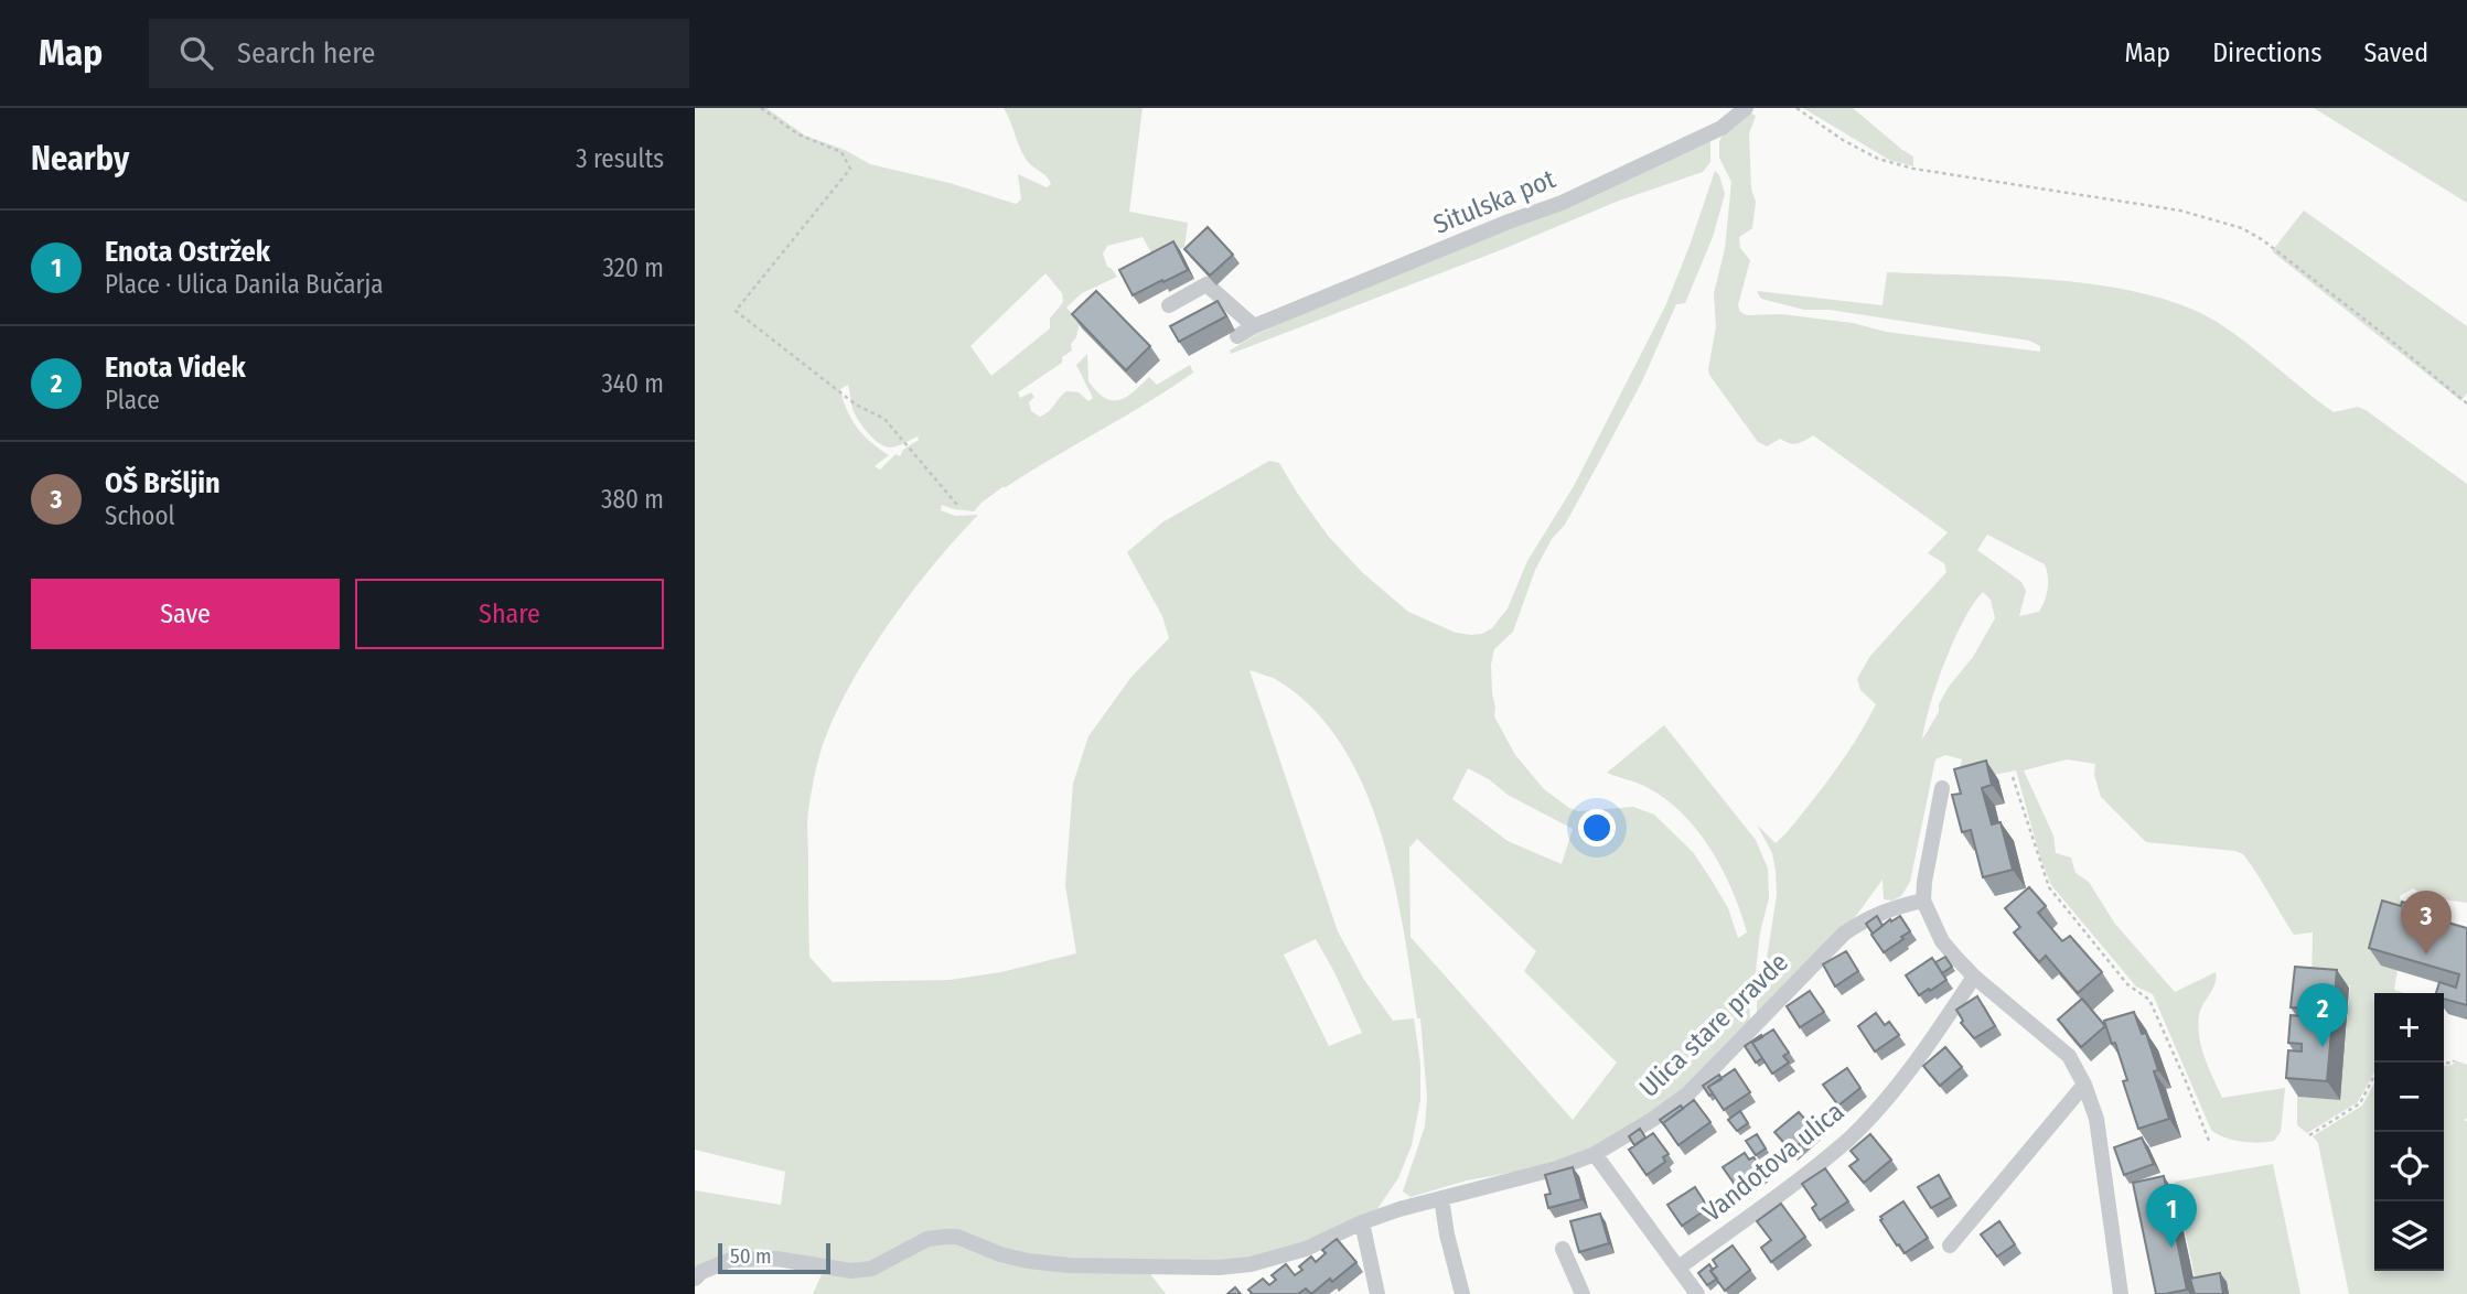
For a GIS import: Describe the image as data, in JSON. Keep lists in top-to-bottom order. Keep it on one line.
{"streets":{"street":["Situlska pot","Ulica stare pravde","Vandotova ulica"]},"scale_bar":"50 m","page":{"header":"Map","search":"Search here","nav":["Map","Directions","Saved"],"heading":["Nearby","3 results"],"list":[{"mark":"1","name":"Enota Ostržek","note":"Place · Ulica Danila Bučarja","value":"320 m"},{"mark":"2","name":"Enota Videk","note":"Place","value":"340 m"},{"mark":"3","name":"OŠ Bršljin","note":"School","value":"380 m"}],"buttons":["Save","Share"],"pins":["3","2","1"],"map_buttons":["+","−"],"scale":"50 m"}}
